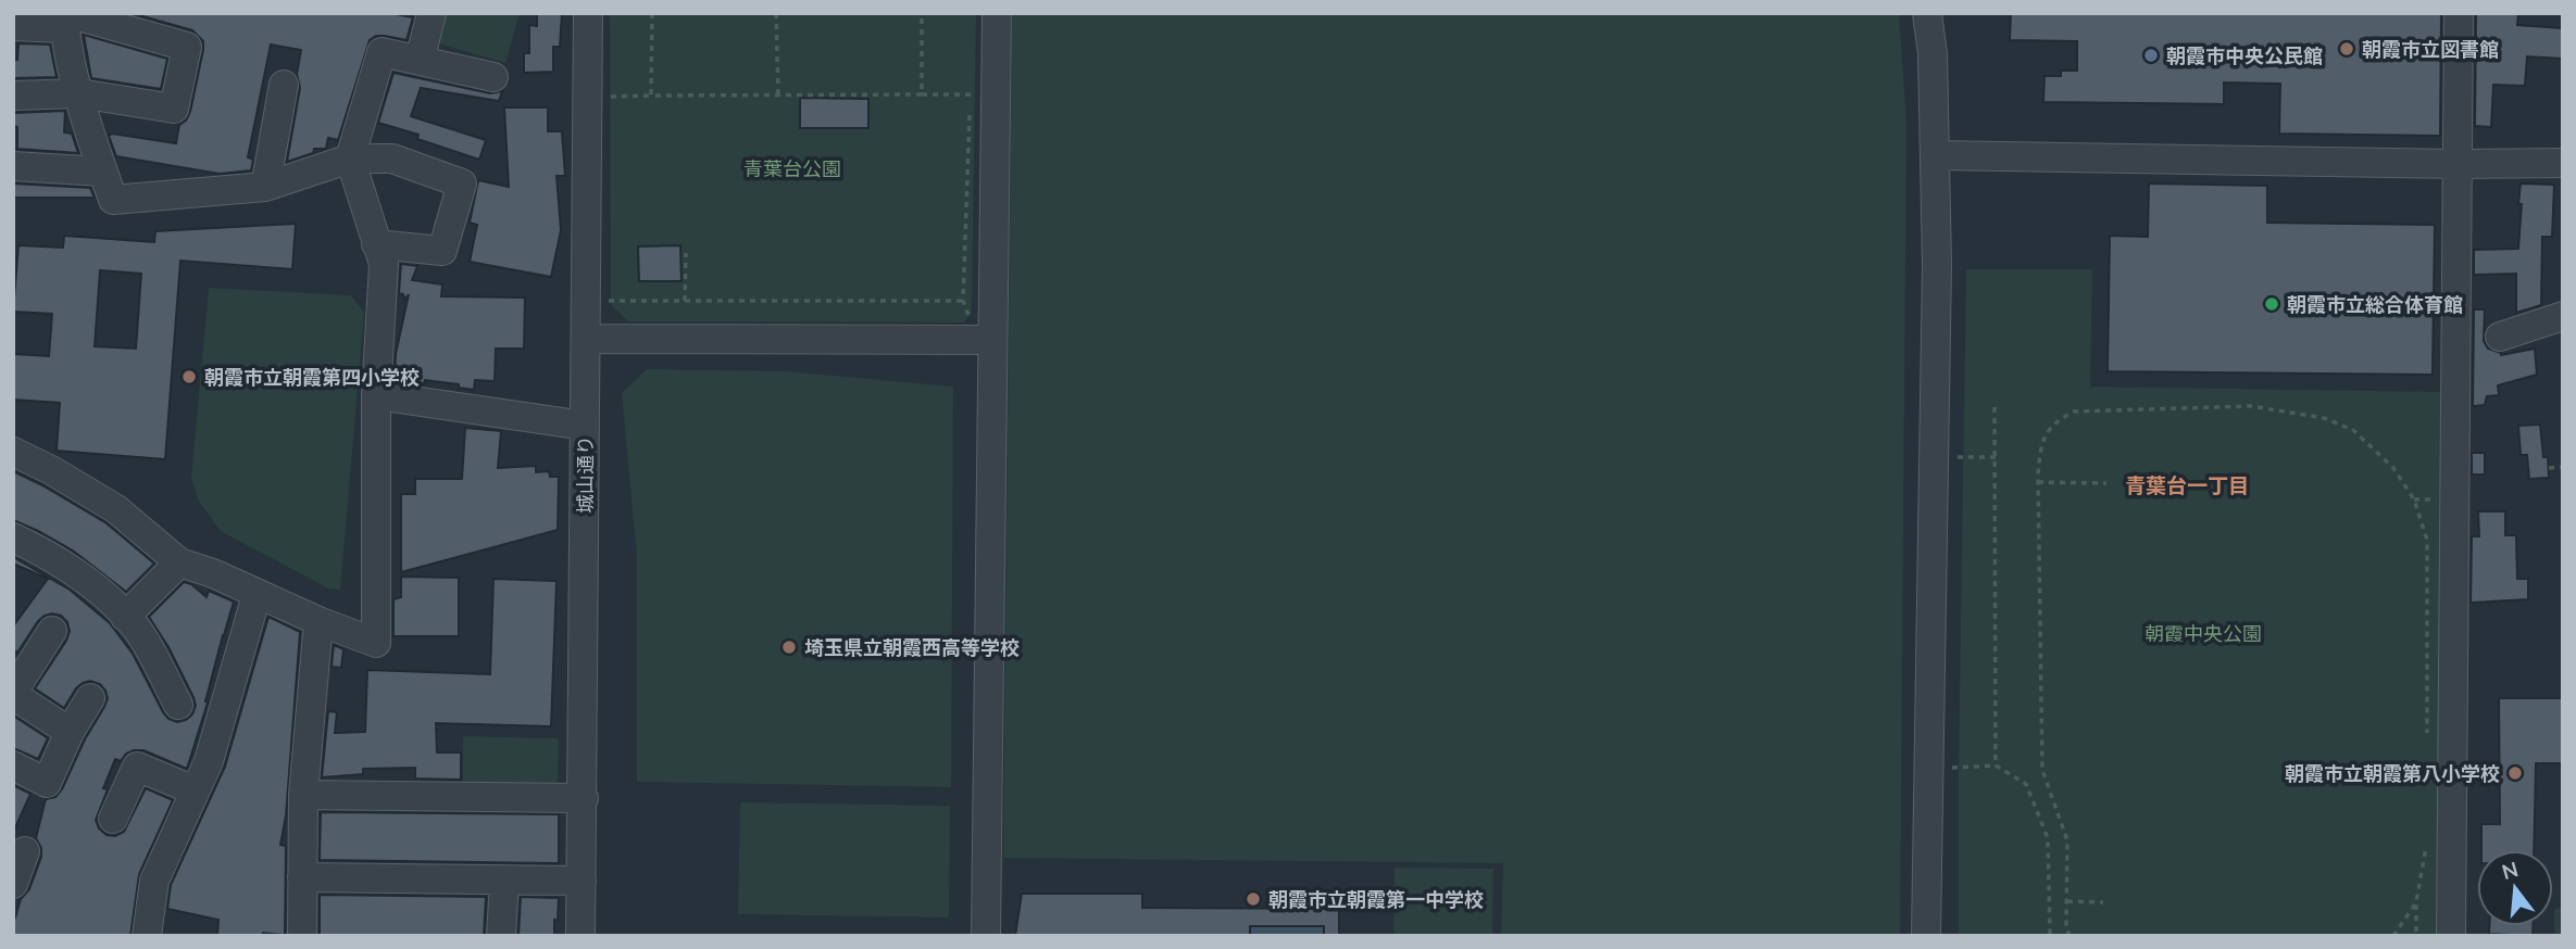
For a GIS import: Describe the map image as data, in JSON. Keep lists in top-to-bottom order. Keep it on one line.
{"streets":{"street":["城山通り"]},"districts":["青葉台一丁目"],"parks":["青葉台公園","朝霞中央公園"],"places":["朝霞市立図書館","朝霞市中央公民館","朝霞市立総合体育館","朝霞市立朝霞第四小学校","埼玉県立朝霞西高等学校","朝霞市立朝霞第八小学校","朝霞市立朝霞第一中学校"],"north":"top"}
